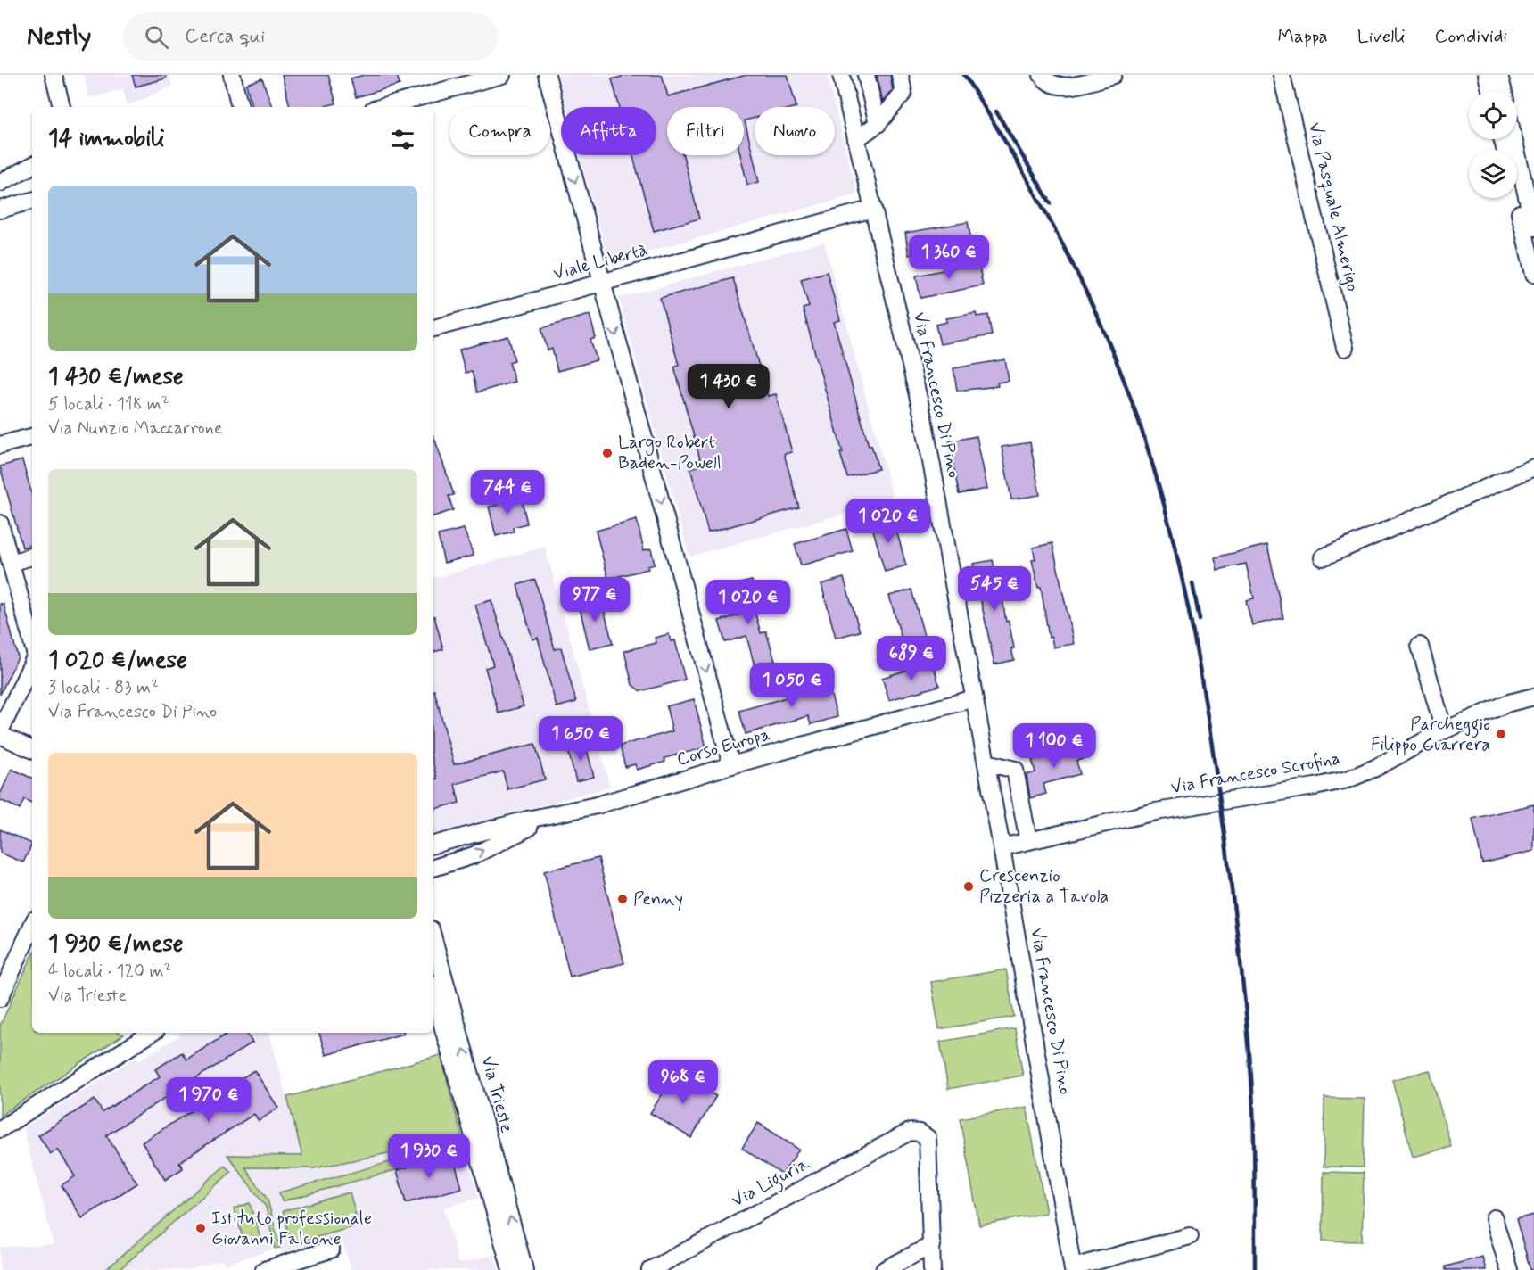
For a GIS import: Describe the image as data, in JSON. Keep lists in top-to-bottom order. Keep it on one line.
{"streets":{"street":["Via Pasquale Almerigo","Viale Libertà","Via Francesco Di Pino","Corso Europa","Via Francesco Scrofina","Via Trieste","Via Liguria"]},"crossings":[["Viale Libertà","Via Francesco Di Pino"],["Via Francesco Di Pino","Corso Europa"],["Via Francesco Di Pino","Via Francesco Scrofina"]],"places":["Largo Robert Baden-Powell","Parcheggio Filippo Guarrera","Crescenzio Pizzeria a Tavola","Penny","Istituto professionale Giovanni Falcone"],"page":{"header":"Nestly","search":"Cerca qui","nav":["Mappa","Livelli","Condividi"],"chip":["Compra","Affitta","Filtri","Nuovo"],"heading":"14 immobili","list":[{"name":"1 430 €/mese","note":"5 locali · 118 m² · Via Nunzio Maccarrone"},{"name":"1 020 €/mese","note":"3 locali · 83 m² · Via Francesco Di Pino"},{"name":"1 930 €/mese","note":"4 locali · 120 m² · Via Trieste"}],"price":["1 360 €","1 430 €","744 €","1 020 €","545 €","977 €","1 020 €","689 €","1 050 €","1 650 €","1 100 €","968 €","1 970 €","1 930 €"]}}
